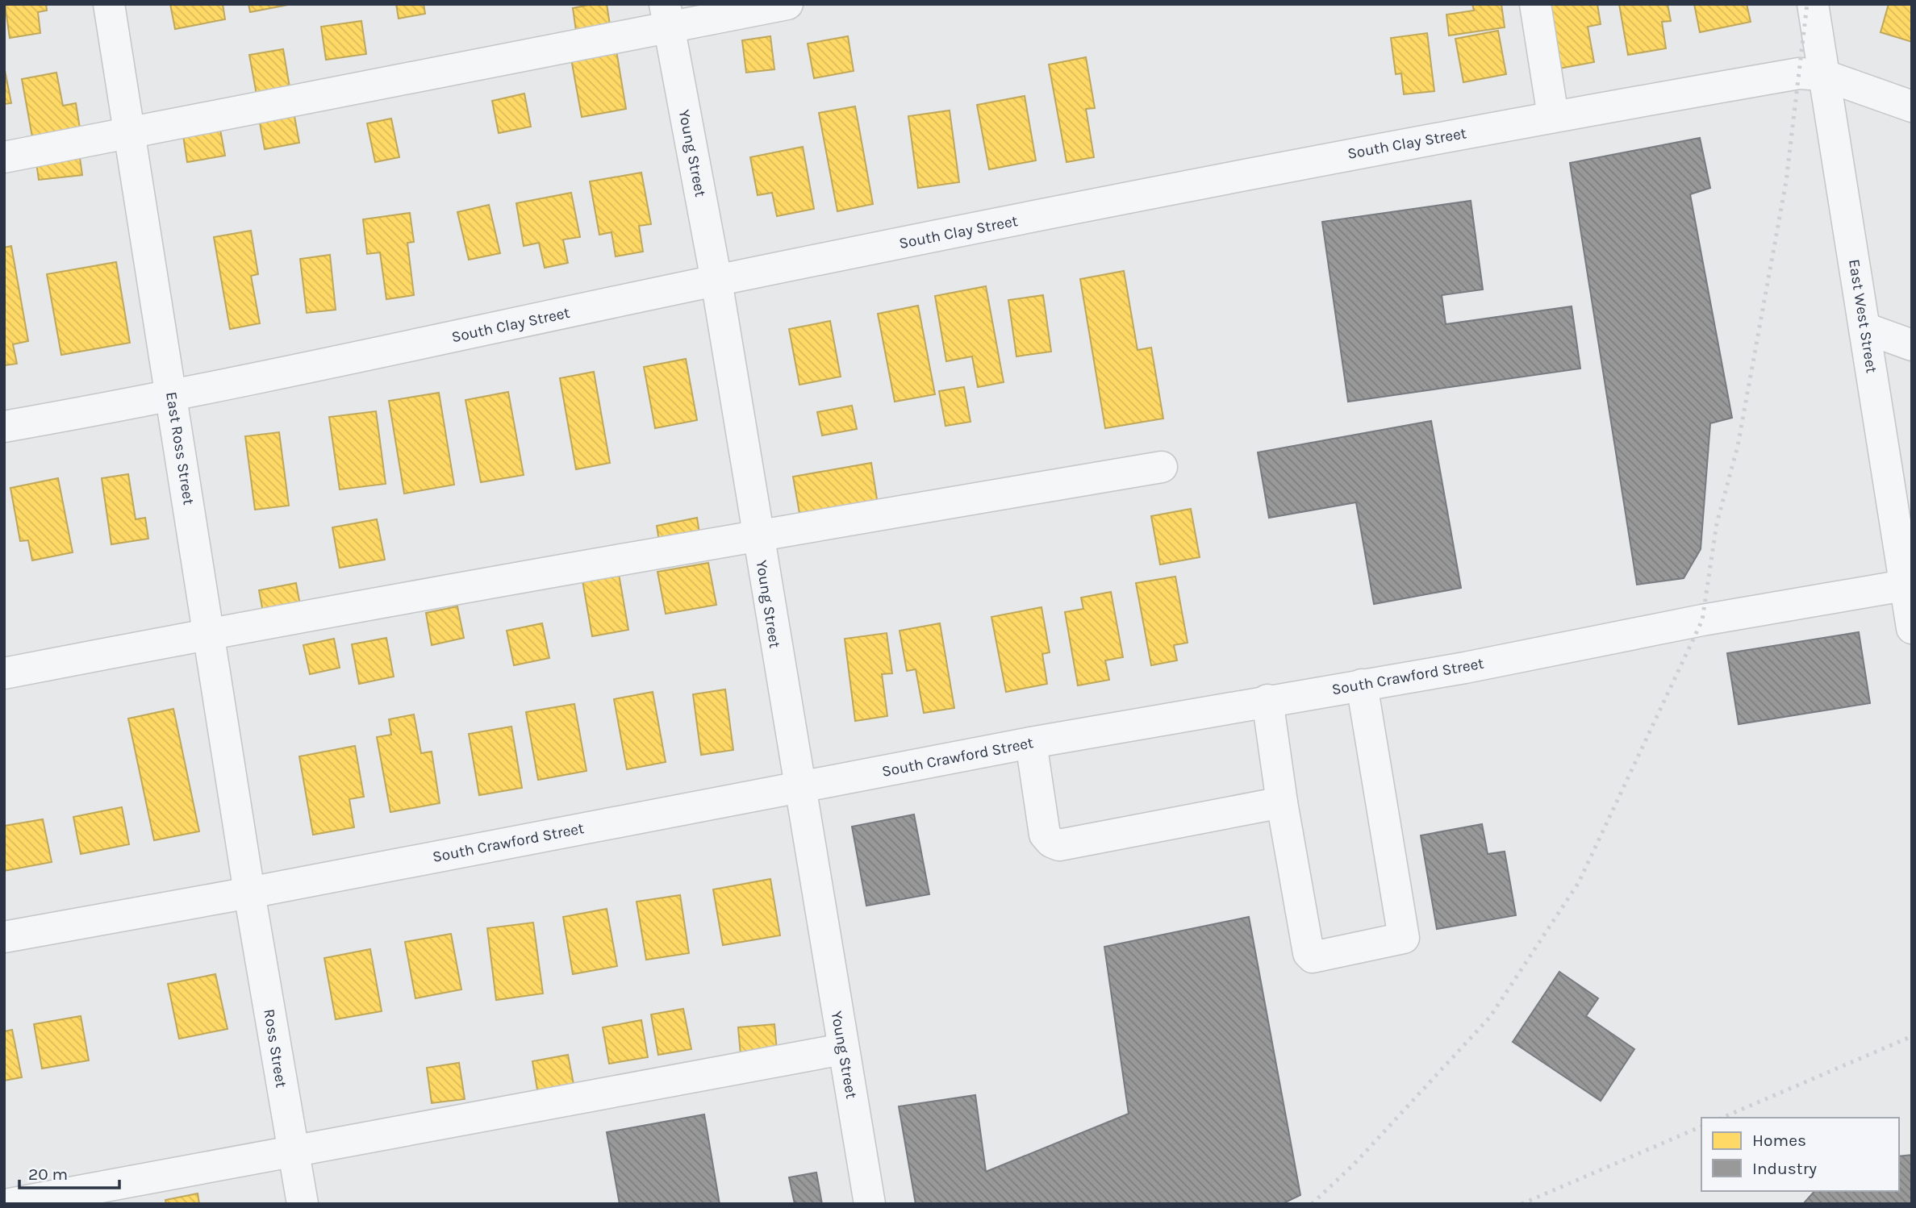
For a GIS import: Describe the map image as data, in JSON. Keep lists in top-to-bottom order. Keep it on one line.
{"streets":{"street":["South Clay Street","Young Street","East West Street","East Ross Street","South Crawford Street","Ross Street"]},"crossings":[["South Clay Street","Young Street"],["South Clay Street","East West Street"],["South Clay Street","East Ross Street"],["Young Street","South Crawford Street"],["East West Street","South Crawford Street"],["East Ross Street","South Crawford Street"],["East Ross Street","Ross Street"],["South Crawford Street","Ross Street"]],"legend":["Homes","Industry"],"scale_bar":"20 m"}
